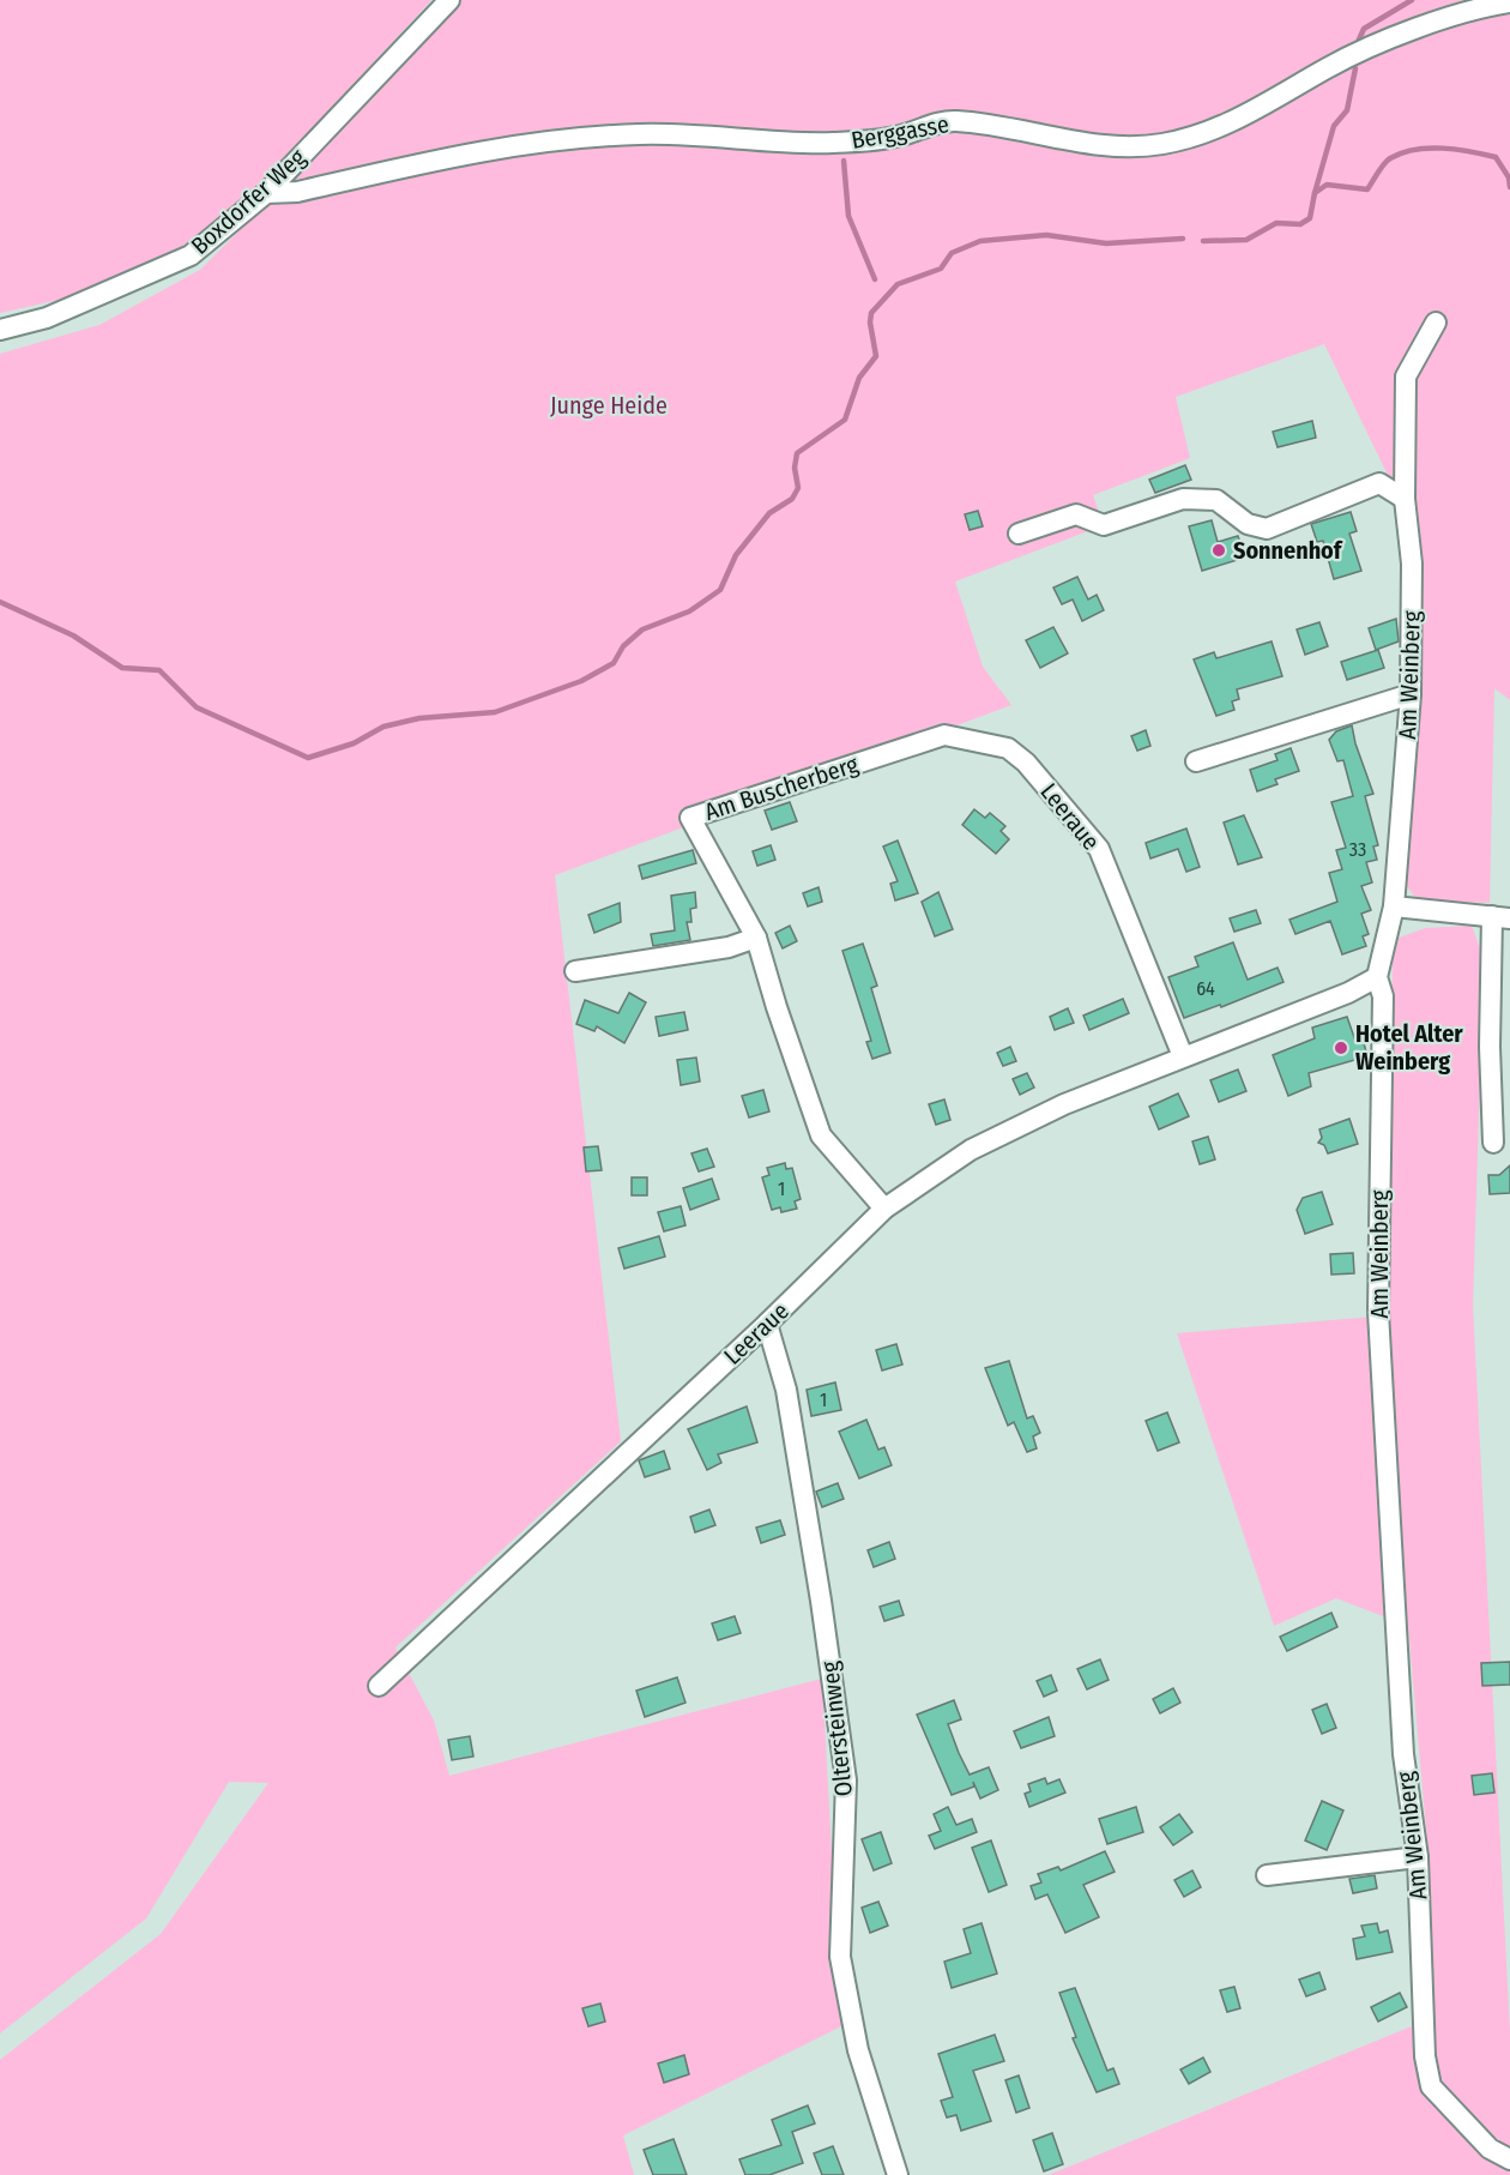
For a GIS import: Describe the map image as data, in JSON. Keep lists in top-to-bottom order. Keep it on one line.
{"streets":{"street":["Berggasse","Boxdorfer Weg","Am Weinberg","Am Buscherberg","Leeraue","Oltersteinweg"]},"crossings":[["Berggasse","Boxdorfer Weg"],["Am Weinberg","Leeraue"],["Am Buscherberg","Leeraue"],["Leeraue","Oltersteinweg"]],"parks":["Junge Heide"],"places":["Sonnenhof","Hotel Alter Weinberg"],"house_numbers":["33","64","1","1"]}
